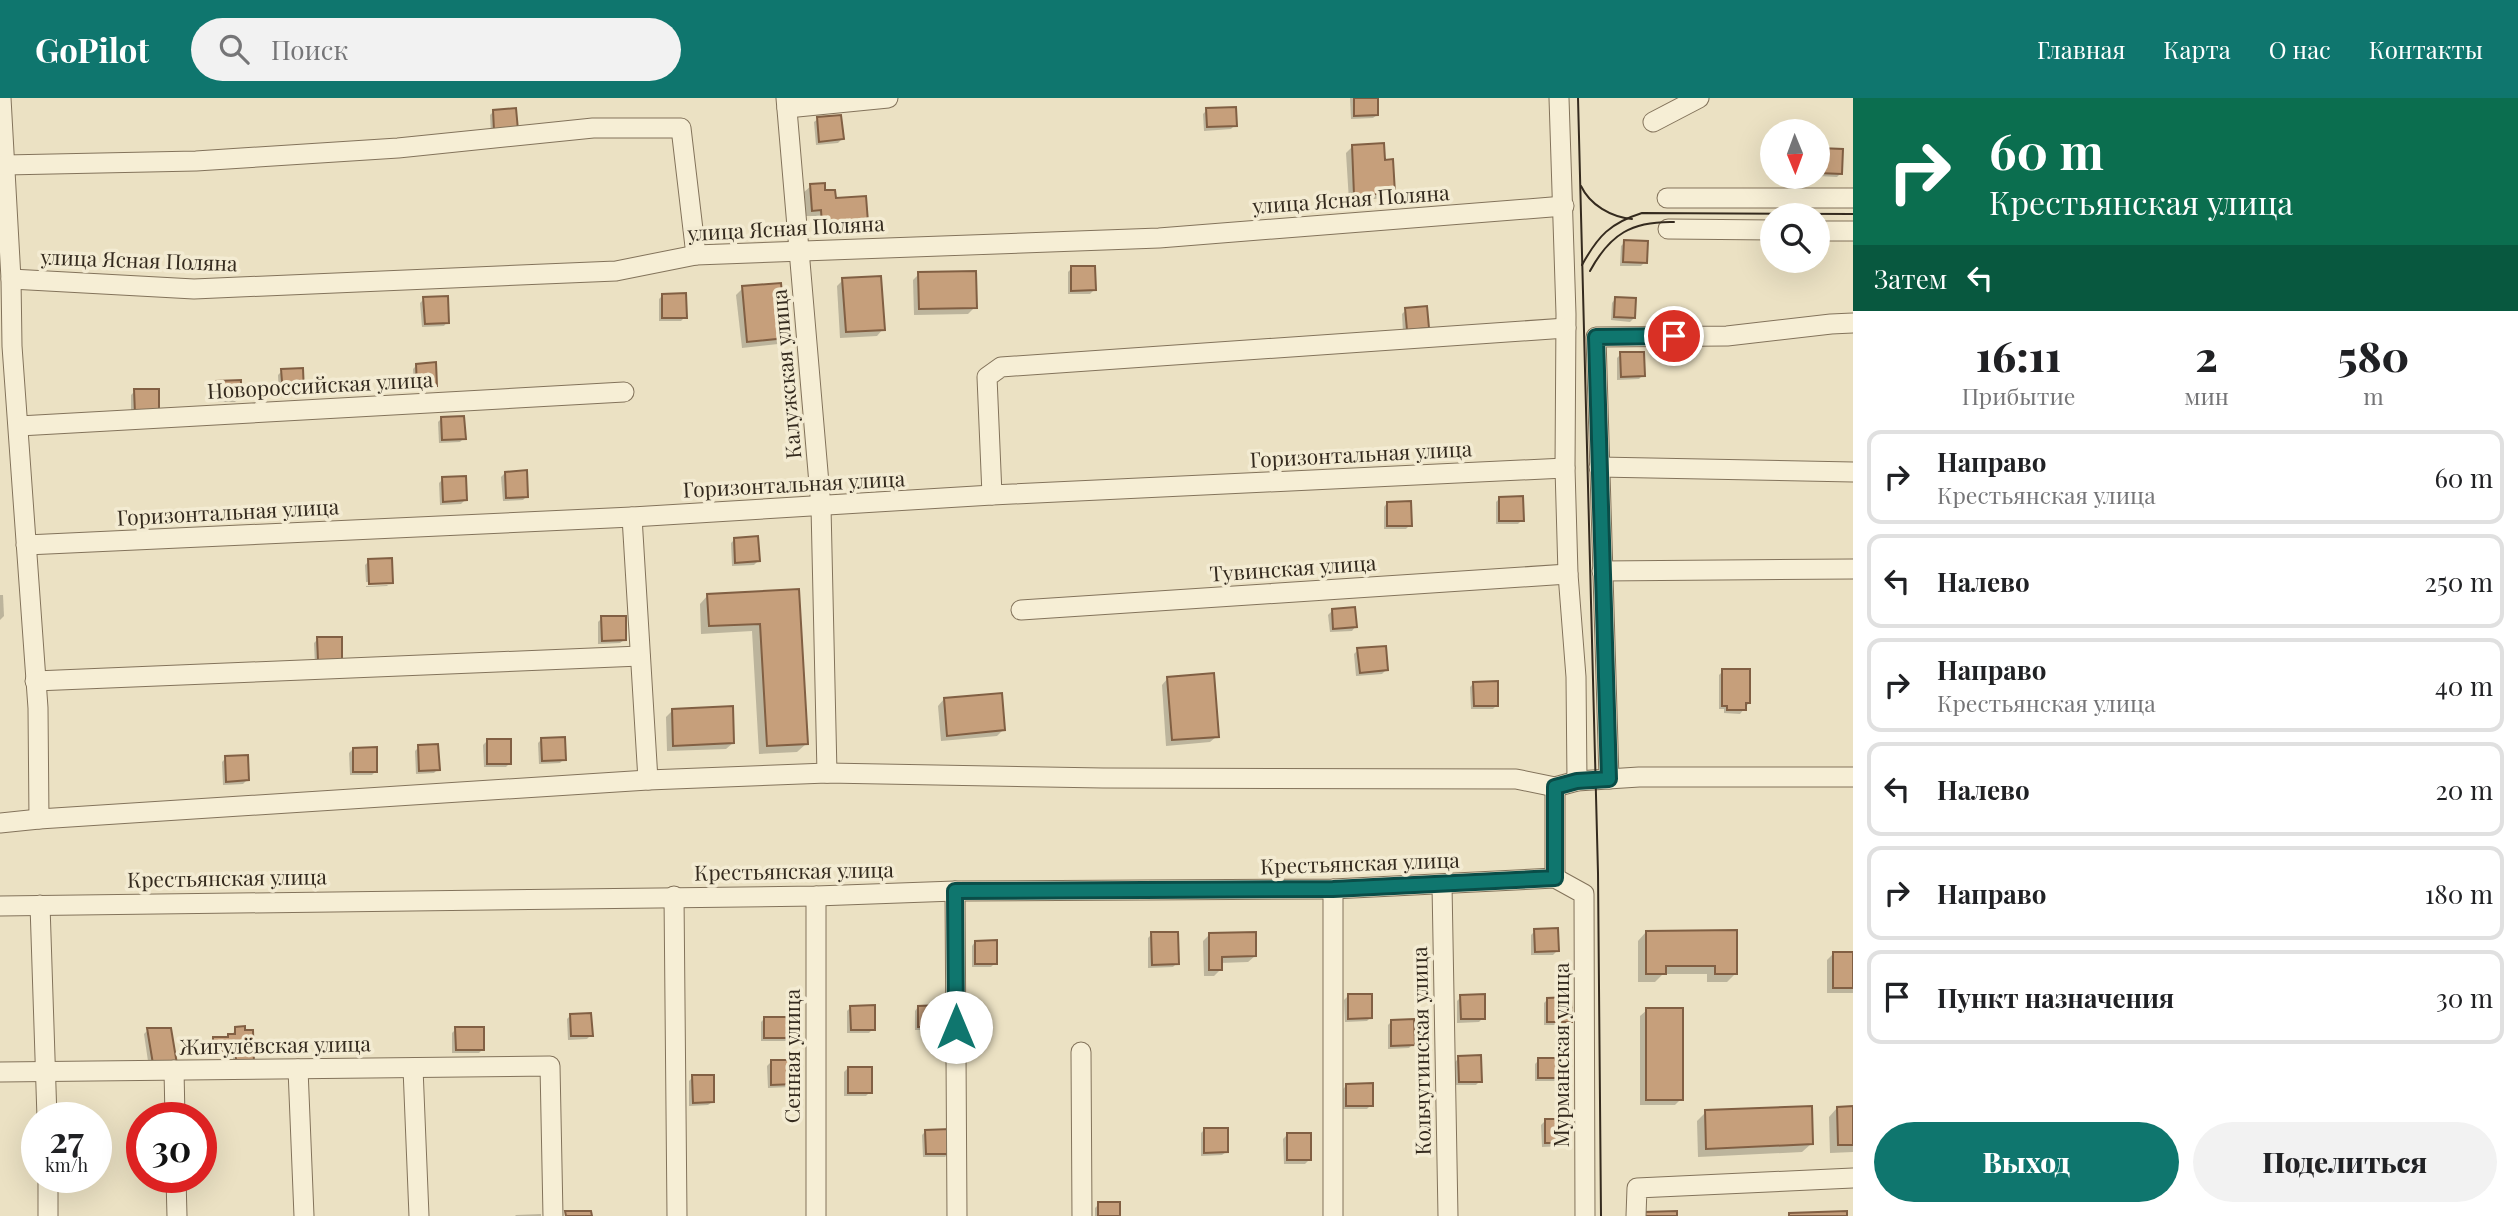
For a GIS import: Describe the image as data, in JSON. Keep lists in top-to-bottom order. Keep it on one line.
{"streets":{"street":["улица Ясная Поляна","Калужская улица","Новороссийская улица","Горизонтальная улица","Тувинская улица","Крестьянская улица","Жигулёвская улица","Кольчугинская улица","Мурманская улица","Сенная улица"]},"crossings":[["улица Ясная Поляна","Калужская улица"],["Калужская улица","Горизонтальная улица"],["Крестьянская улица","Кольчугинская улица"],["Крестьянская улица","Мурманская улица"],["Крестьянская улица","Сенная улица"]],"north":"bottom","page":{"header":"GoPilot","search":"Поиск","nav":["Главная","Карта","О нас","Контакты"],"turn":["60 m","Крестьянская улица"],"then":"Затем","eta":["16:11","Прибытие","2","мин","580","m"],"list":[{"name":"Направо","note":"Крестьянская улица","value":"60 m"},{"name":"Налево","value":"250 m"},{"name":"Направо","note":"Крестьянская улица","value":"40 m"},{"name":"Налево","value":"20 m"},{"name":"Направо","value":"180 m"},{"name":"Пункт назначения","value":"30 m"}],"speed":"27 km/h","limit":"30","buttons":["Выход","Поделиться"]}}
